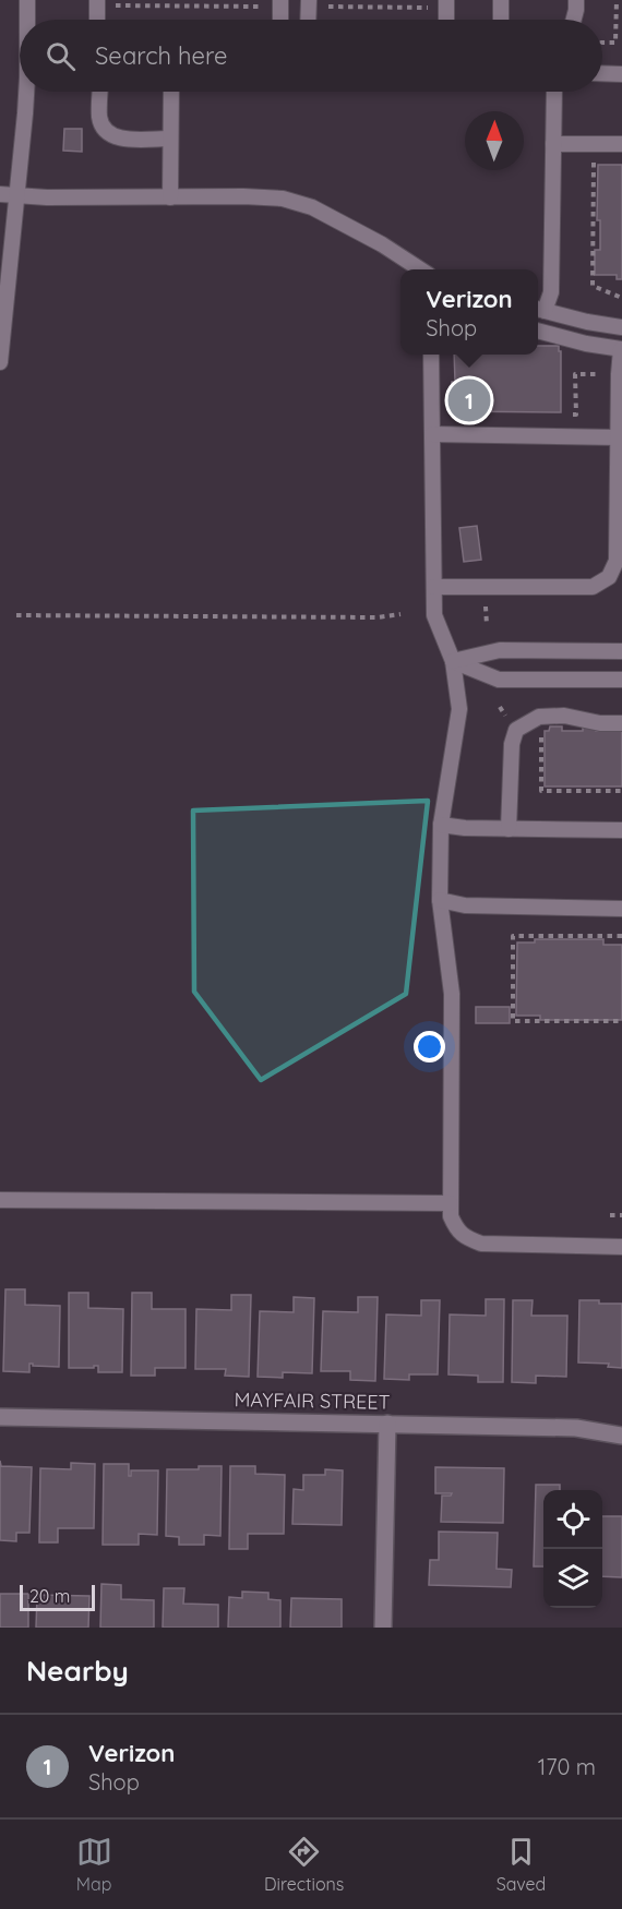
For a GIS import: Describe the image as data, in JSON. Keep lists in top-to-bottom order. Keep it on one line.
{"streets":{"street":["MAYFAIR STREET"]},"scale_bar":"20 m","north":"top","page":{"search":"Search here","popup":["Verizon","Shop"],"pins":"1","scale":"20 m","heading":"Nearby","list":[{"mark":"1","name":"Verizon","note":"Shop","value":"170 m"}],"nav":["Map","Directions","Saved"]}}
